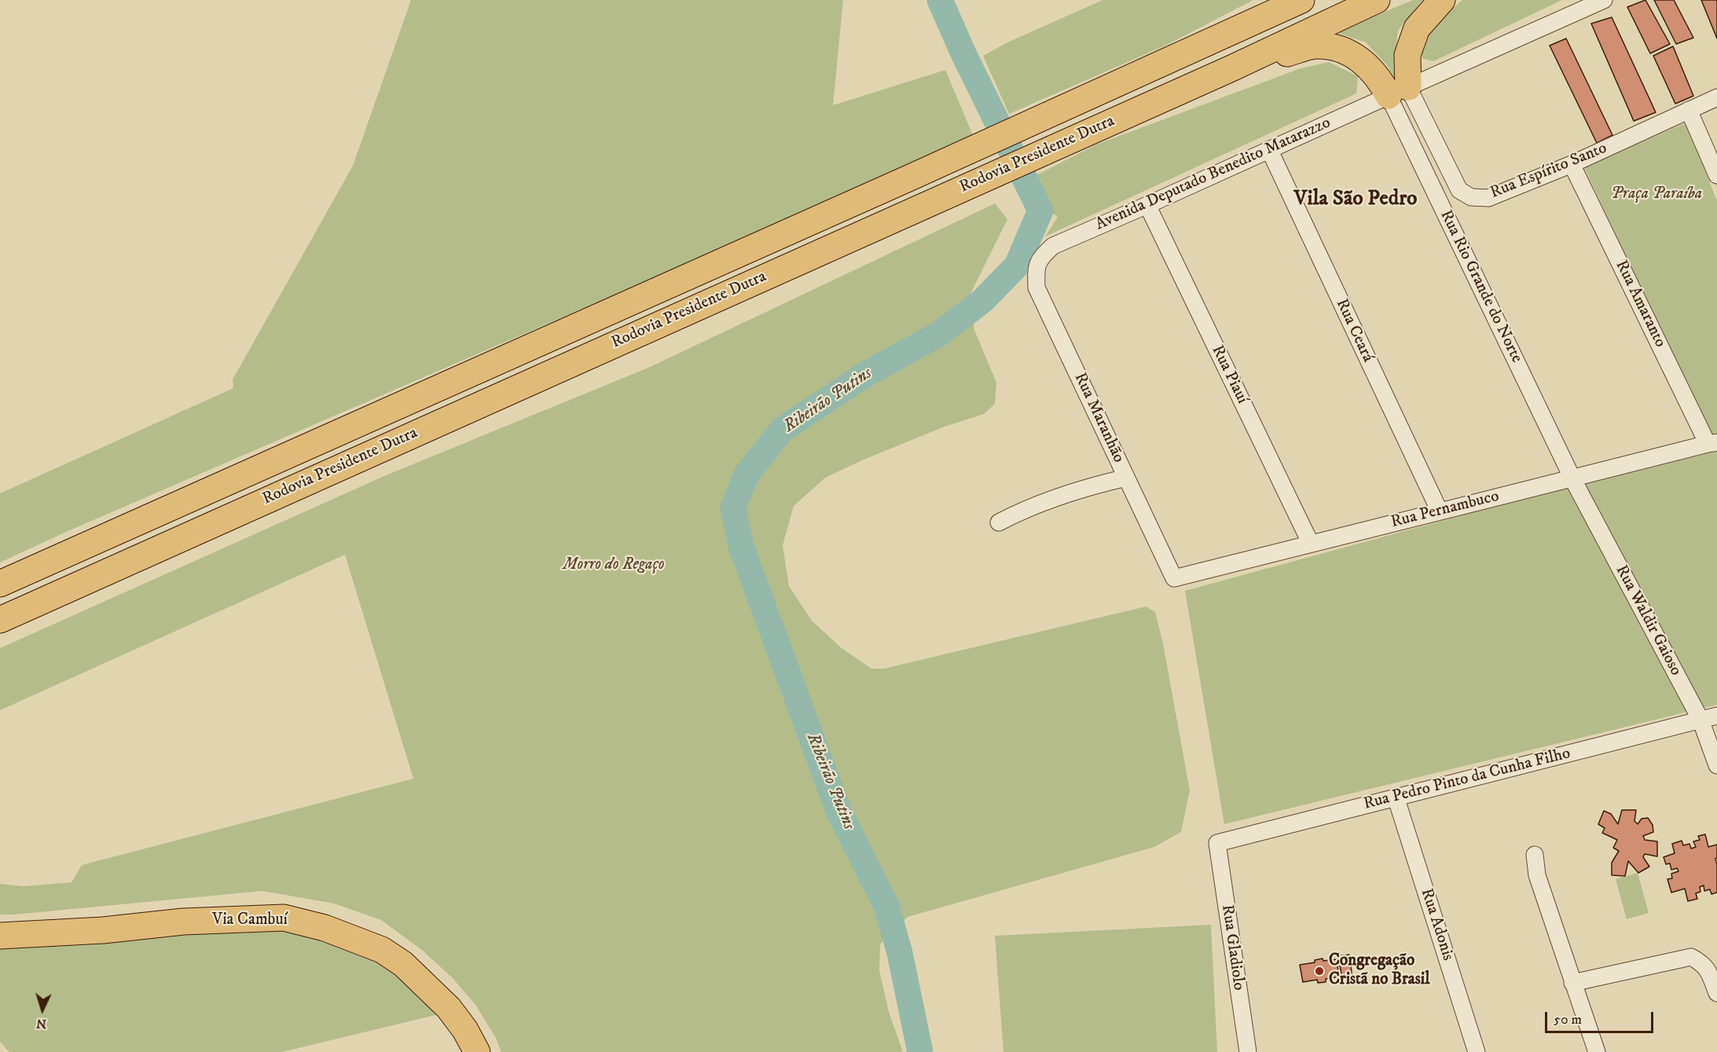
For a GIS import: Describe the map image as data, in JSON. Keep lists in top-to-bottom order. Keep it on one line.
{"streets":{"main road":["Rodovia Presidente Dutra","Via Cambuí"],"street":["Rua Espírito Santo","Avenida Deputado Benedito Matarazzo","Rua Rio Grande do Norte","Rua Amaranto","Rua Ceará","Rua Piauí","Rua Maranhão","Rua Pernambuco","Rua Waldir Gaioso","Rua Pedro Pinto da Cunha Filho","Rua Adonis","Rua Gladiolo"]},"crossings":[["Rua Espírito Santo","Avenida Deputado Benedito Matarazzo"],["Rua Espírito Santo","Rua Rio Grande do Norte"],["Rua Espírito Santo","Rua Amaranto"],["Avenida Deputado Benedito Matarazzo","Rua Rio Grande do Norte"],["Avenida Deputado Benedito Matarazzo","Rua Ceará"],["Avenida Deputado Benedito Matarazzo","Rua Piauí"],["Avenida Deputado Benedito Matarazzo","Rua Maranhão"],["Rua Rio Grande do Norte","Rua Pernambuco"],["Rua Rio Grande do Norte","Rua Waldir Gaioso"],["Rua Amaranto","Rua Pernambuco"],["Rua Ceará","Rua Pernambuco"],["Rua Piauí","Rua Pernambuco"],["Rua Maranhão","Rua Pernambuco"],["Rua Pernambuco","Rua Waldir Gaioso"],["Rua Waldir Gaioso","Rua Pedro Pinto da Cunha Filho"],["Rua Pedro Pinto da Cunha Filho","Rua Adonis"],["Rua Pedro Pinto da Cunha Filho","Rua Gladiolo"]],"districts":["Vila São Pedro"],"water":["Ribeirão Putins"],"parks":["Praça Paraíba","Morro do Regaço"],"places":["Congregação Cristã no Brasil"],"scale_bar":"50 m","north":"bottom"}
